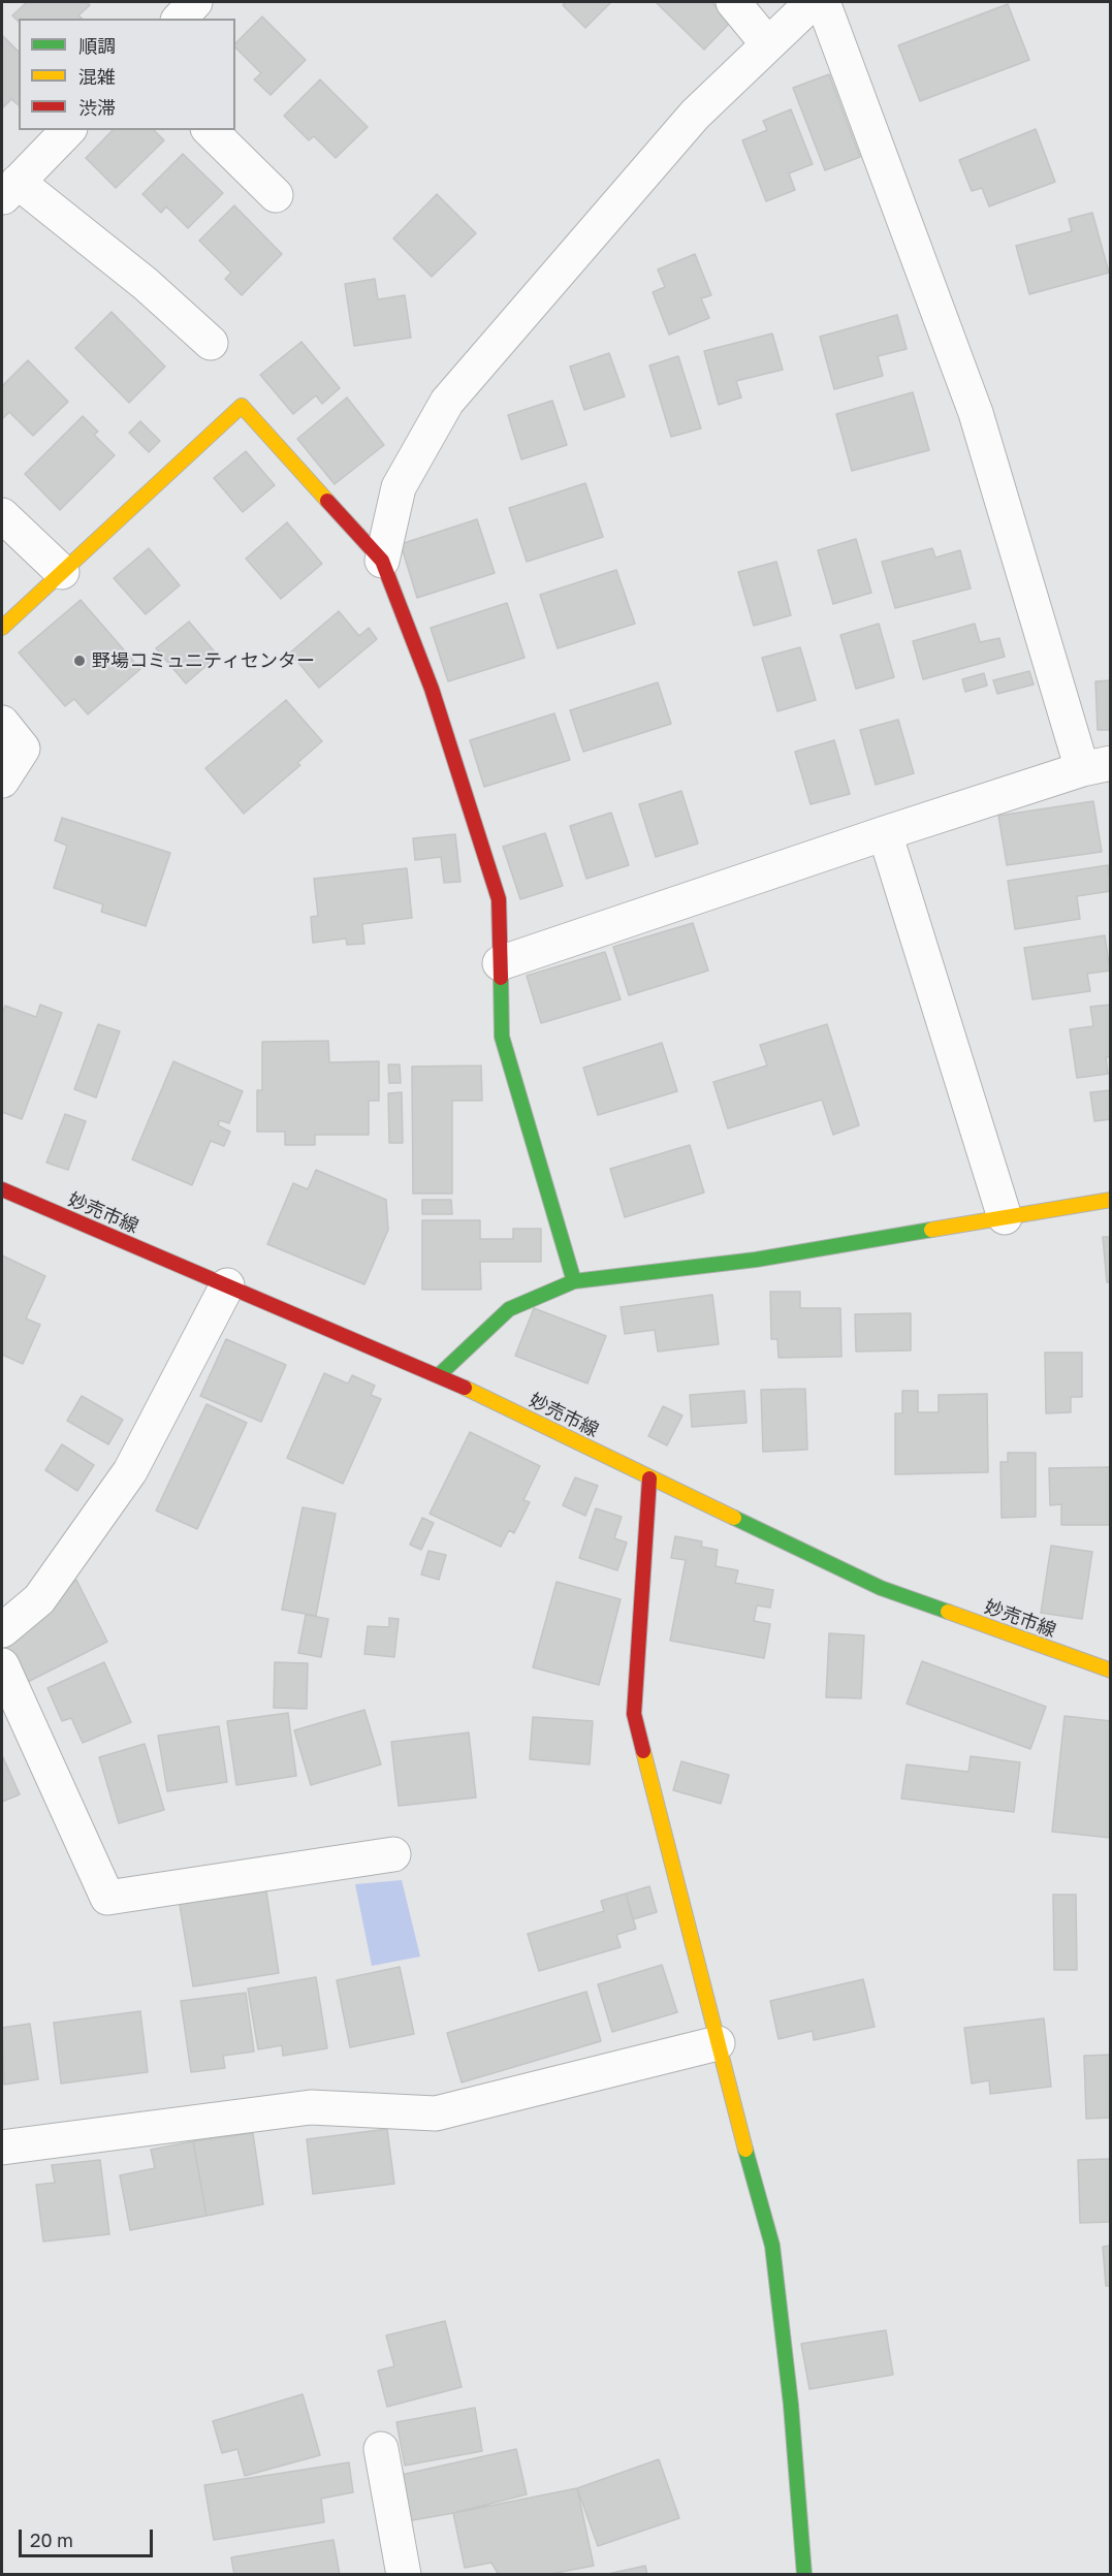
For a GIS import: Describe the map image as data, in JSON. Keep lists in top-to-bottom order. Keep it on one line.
{"streets":{"street":["妙売市線"]},"places":["野場コミュニティセンター"],"legend":["順調","混雑","渋滞"],"scale_bar":"20 m"}
